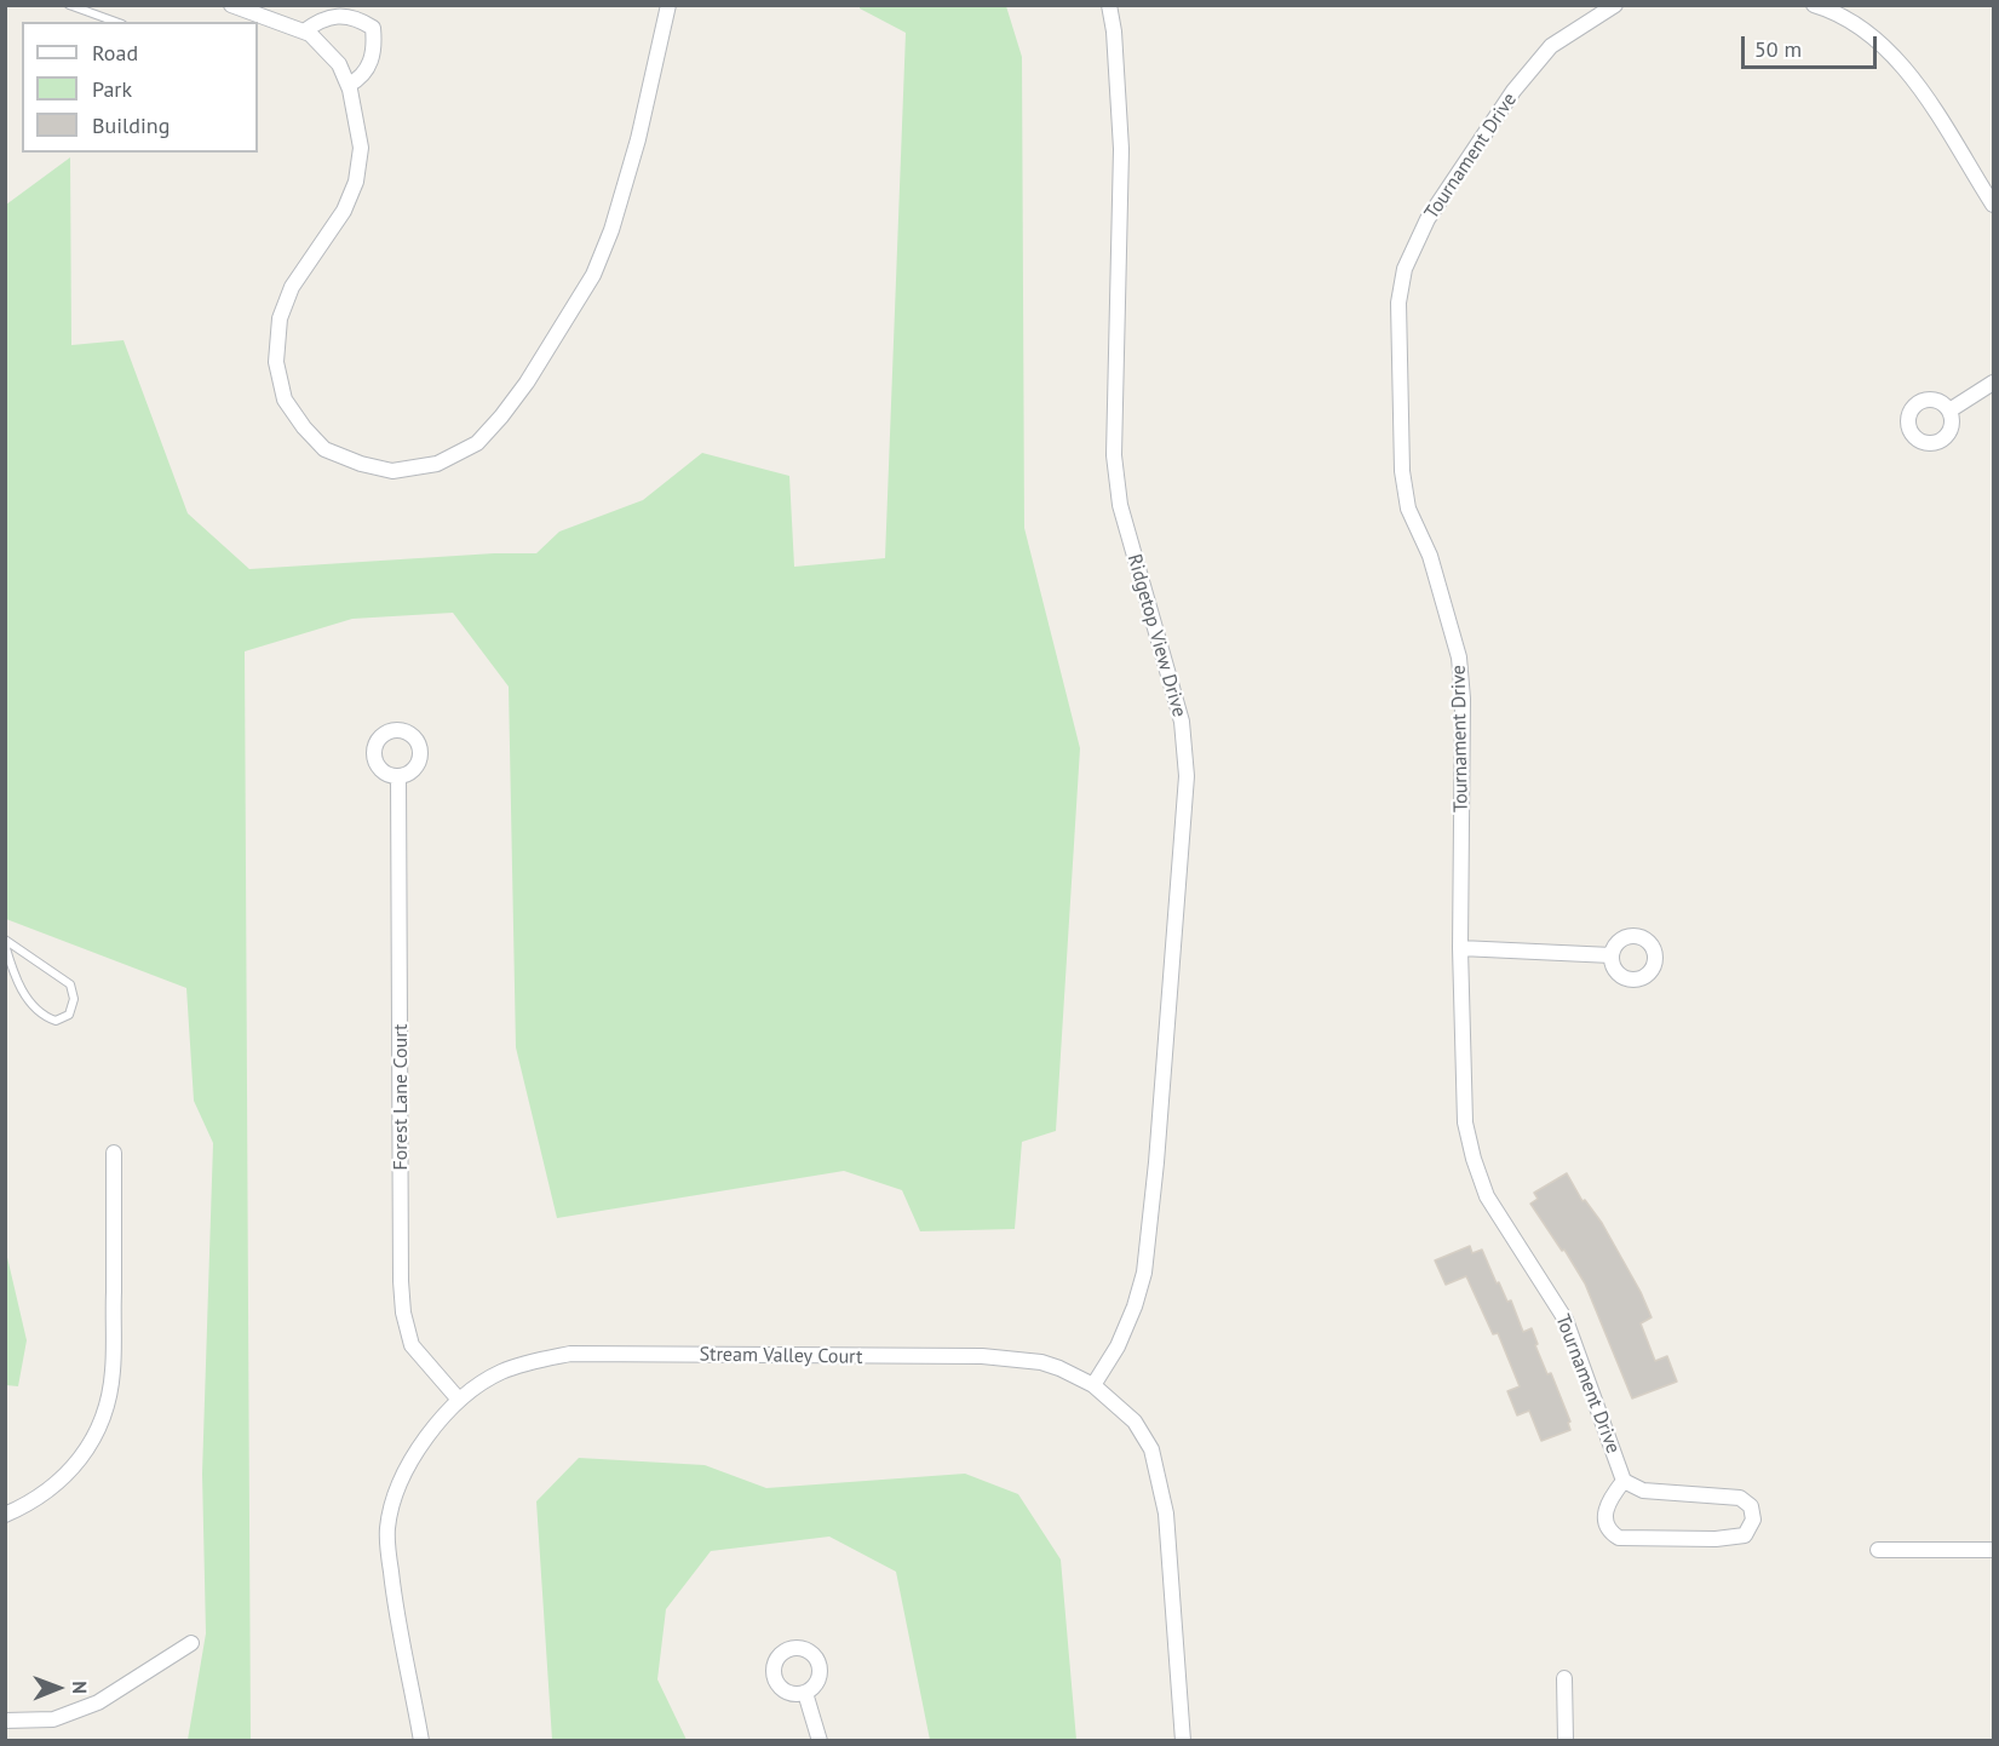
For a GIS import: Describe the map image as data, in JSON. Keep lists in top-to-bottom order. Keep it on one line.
{"streets":{"street":["Tournament Drive","Ridgetop View Drive","Forest Lane Court","Stream Valley Court"]},"crossings":[["Ridgetop View Drive","Stream Valley Court"],["Forest Lane Court","Stream Valley Court"]],"legend":["Road","Park","Building"],"scale_bar":"50 m","north":"right"}
